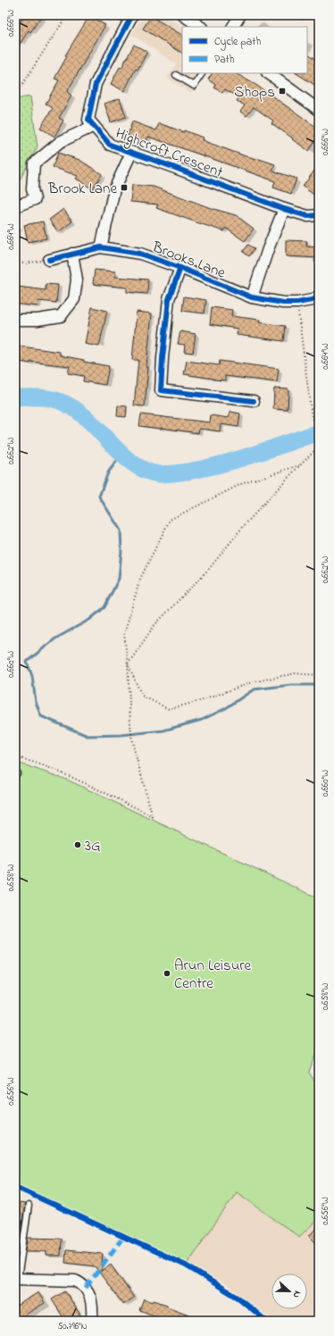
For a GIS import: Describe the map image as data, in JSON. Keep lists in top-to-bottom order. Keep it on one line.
{"streets":{"street":["Highcroft Crescent","Brooks Lane"]},"places":{"transit":["Shops","Brook Lane"],"other":["3G","Arun Leisure Centre"]},"legend":["Cycle path","Path"],"north":"right","coordinates":["0.666°W","0.664°W","0.662°W","0.660°W","0.658°W","0.656°W","50.796°N"]}
